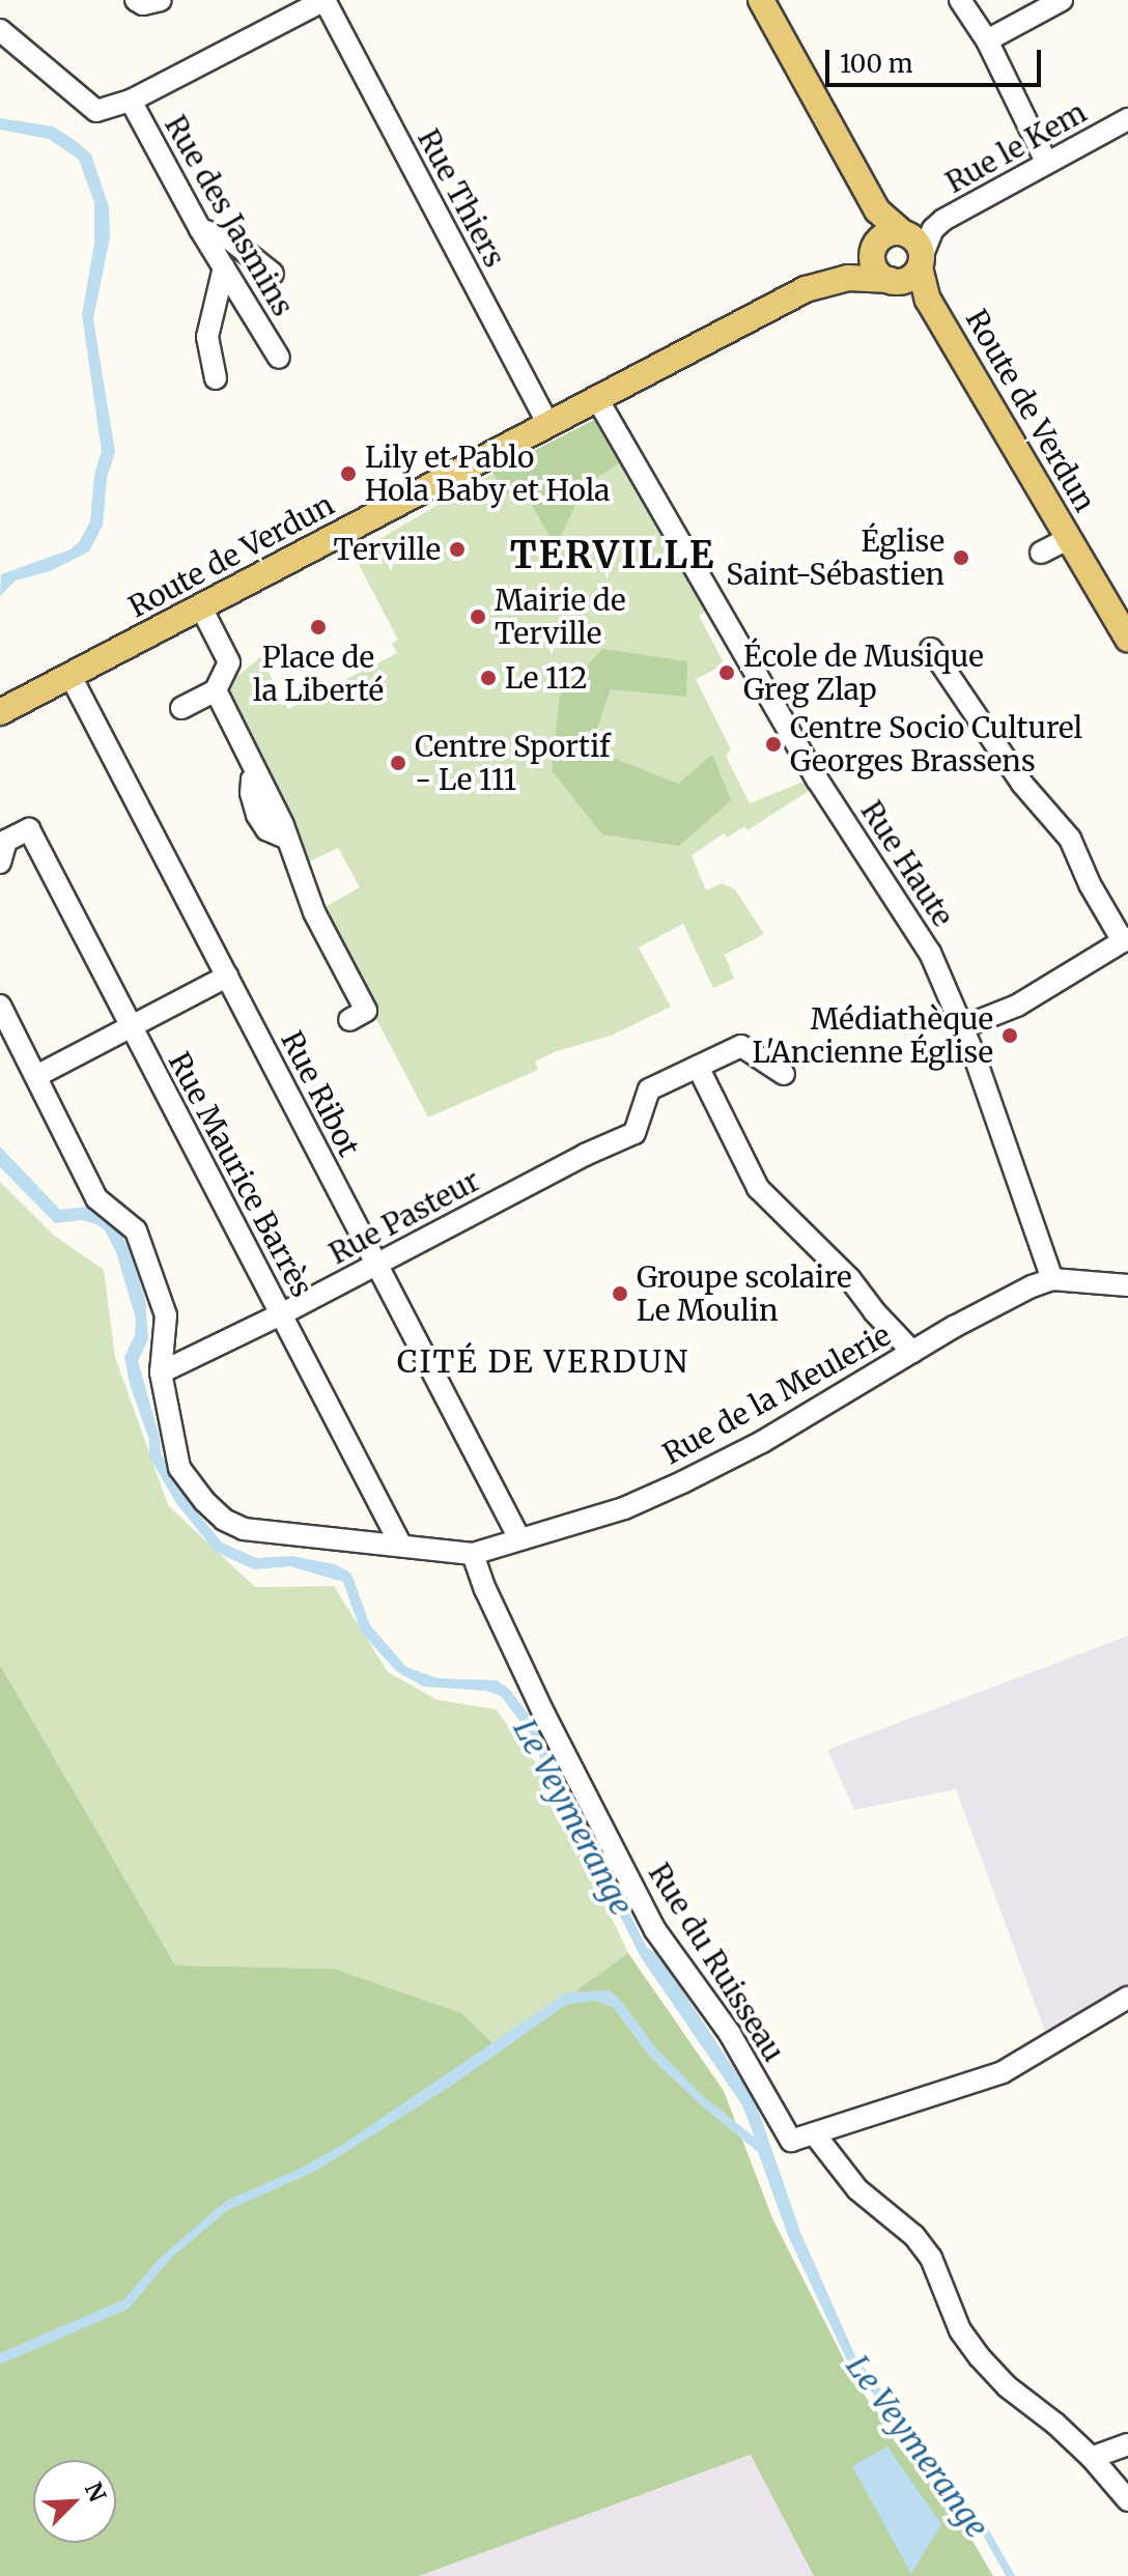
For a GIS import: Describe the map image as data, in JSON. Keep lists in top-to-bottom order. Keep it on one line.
{"streets":{"main road":["Route de Verdun"],"street":["Rue le Kem","Rue Thiers","Rue des Jasmins","Rue Haute","Rue Ribot","Rue Maurice Barrès","Rue Pasteur","Rue de la Meulerie","Rue du Ruisseau"]},"crossings":[["Rue le Kem","Route de Verdun"],["Rue Thiers","Route de Verdun"],["Route de Verdun","Rue Haute"],["Route de Verdun","Rue Ribot"],["Rue Haute","Rue de la Meulerie"],["Rue Ribot","Rue Pasteur"],["Rue Ribot","Rue de la Meulerie"],["Rue Maurice Barrès","Rue Pasteur"],["Rue de la Meulerie","Rue du Ruisseau"]],"districts":["TERVILLE","CITÉ DE VERDUN"],"water":["Le Veymerange"],"places":["Lily et Pablo Hola Baby et Hola","Terville","Église Saint-Sébastien","Mairie de Terville","Place de la Liberté","École de Musique Greg Zlap","Le 112","Centre Socio Culturel Georges Brassens","Centre Sportif - Le 111","Médiathèque L'Ancienne Église","Groupe scolaire Le Moulin"],"scale_bar":"100 m","north":"top right"}
